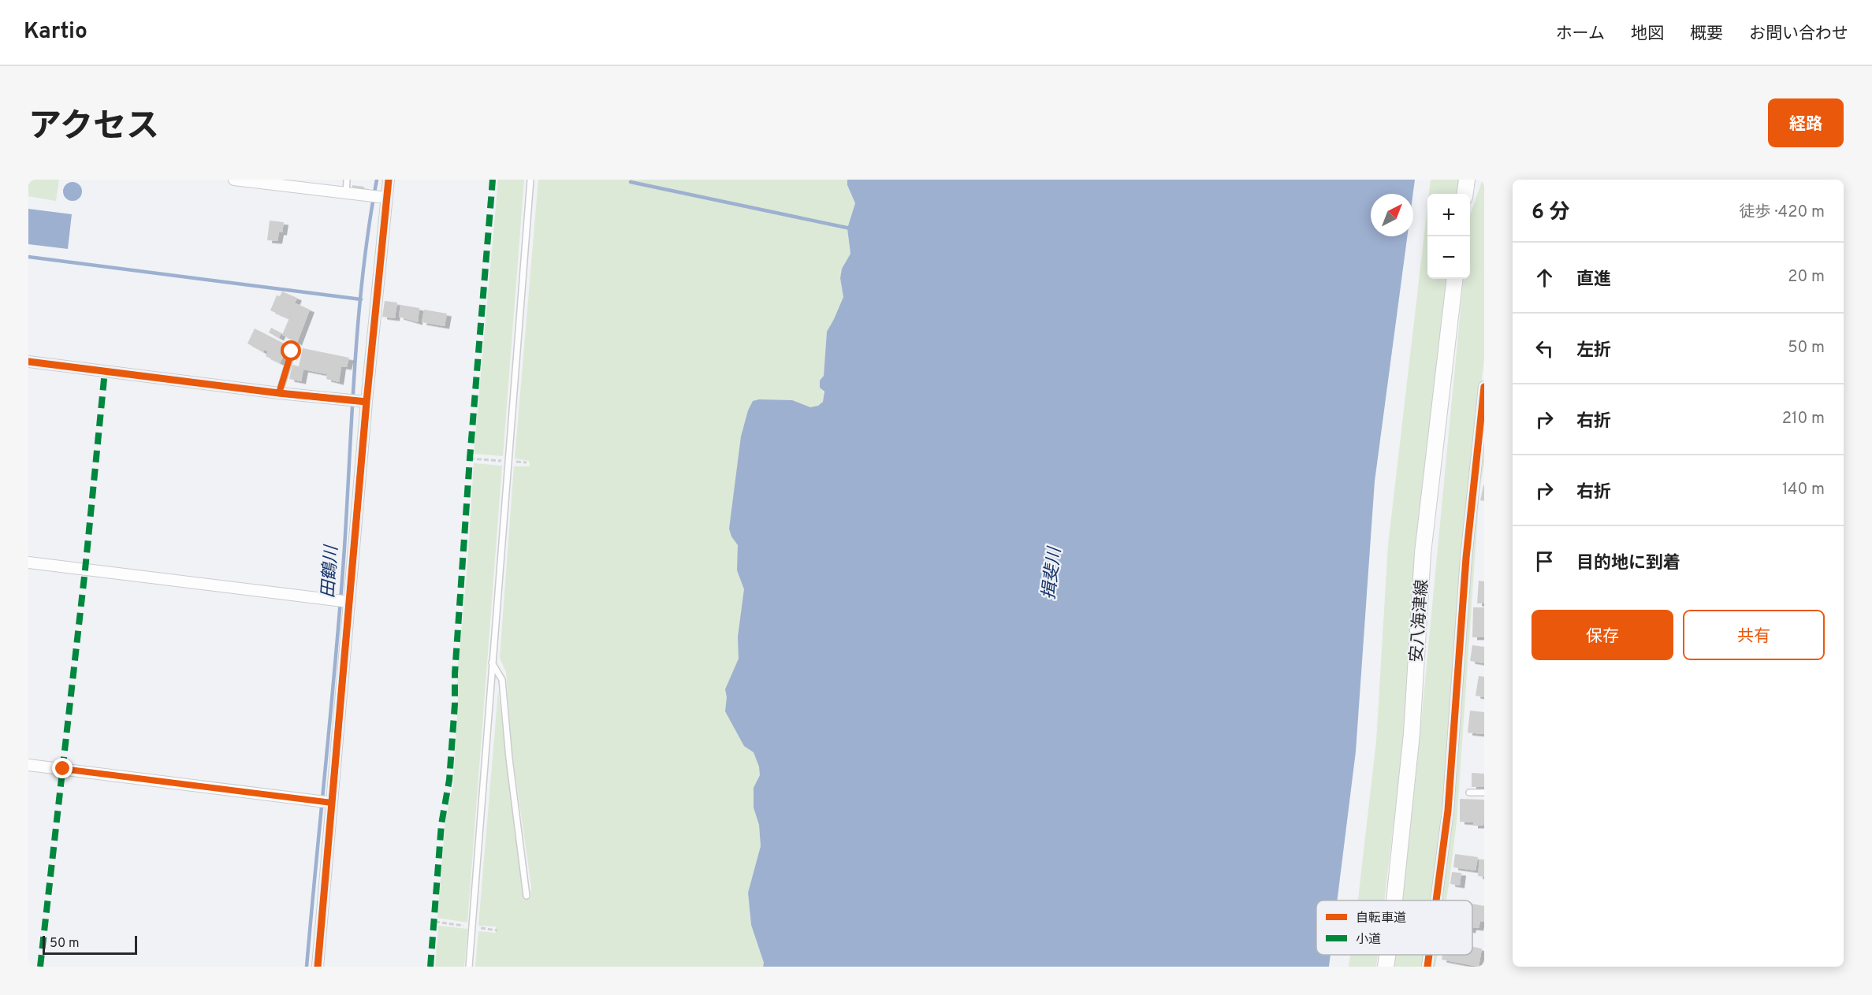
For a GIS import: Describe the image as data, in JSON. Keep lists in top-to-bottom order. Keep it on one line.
{"streets":{"main road":["安八海津線"]},"water":["田鶴川","揖斐川"],"legend":["自転車道","小道"],"scale_bar":"50 m","north":"top right","page":{"header":"Kartio","nav":["ホーム","地図","概要","お問い合わせ"],"title":"アクセス","buttons":["経路",["保存","共有"]],"heading":["6 分","徒歩 · 420 m"],"map_buttons":["+","−"],"list":[["直進","20 m"],["左折","50 m"],["右折","210 m"],["右折","140 m"],"目的地に到着"],"scale":"50 m"}}
